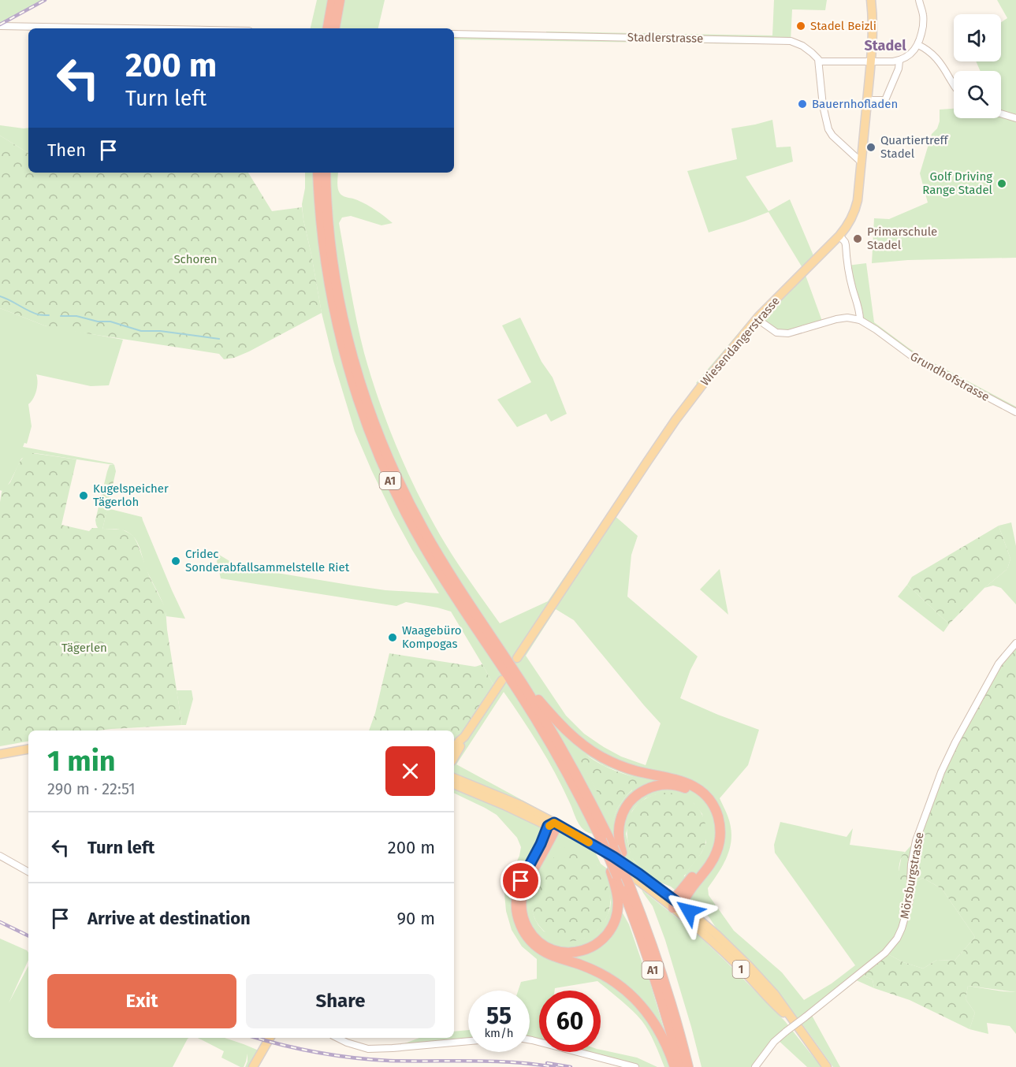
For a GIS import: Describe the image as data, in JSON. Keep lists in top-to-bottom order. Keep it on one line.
{"streets":{"highway":["A1"],"main road":["Wiesendangerstrasse","1"],"street":["Stadlerstrasse","Grundhofstrasse","Mörsburgstrasse"]},"districts":["Stadel"],"parks":["Schoren","Tägerlen"],"places":["Stadel Beizli","Bauernhofladen","Quartiertreff Stadel","Golf Driving Range Stadel","Primarschule Stadel","Kugelspeicher Tägerloh","Cridec Sonderabfallsammelstelle Riet","Waagebüro Kompogas"],"page":{"turn":["200 m","Turn left"],"then":"Then","heading":["1 min","290 m · 22:51"],"list":[{"name":"Turn left","value":"200 m"},{"name":"Arrive at destination","value":"90 m"}],"buttons":["Exit","Share"],"speed":"55 km/h","limit":"60"}}
